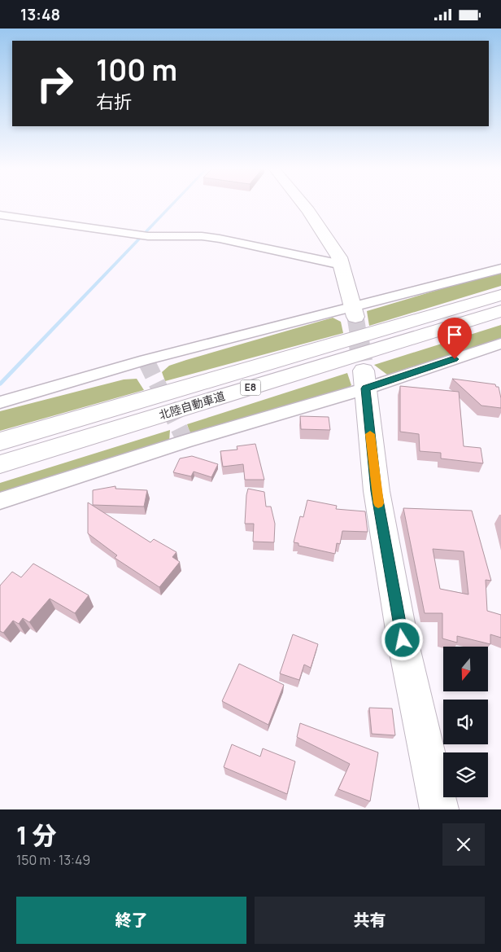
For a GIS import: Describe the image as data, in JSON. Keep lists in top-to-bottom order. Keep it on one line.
{"streets":{"main road":["E8","北陸自動車道"]},"north":"bottom","page":{"status":"13:48","turn":["100 m","右折"],"heading":["1 分","150 m · 13:49"],"buttons":["終了","共有"]}}
